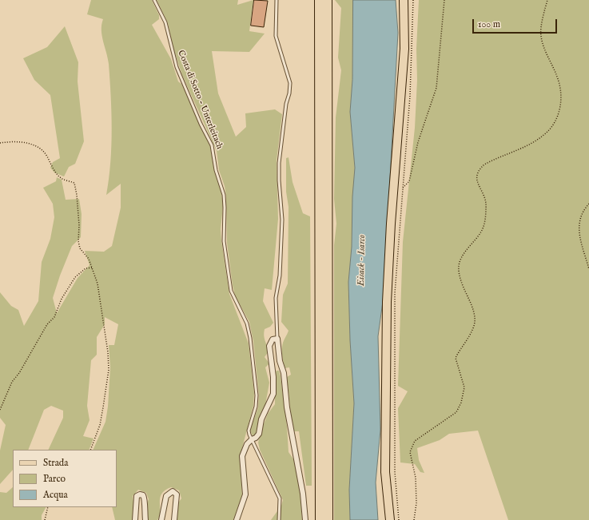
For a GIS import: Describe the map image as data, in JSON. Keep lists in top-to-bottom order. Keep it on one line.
{"streets":{"lane":["Costa di Sotto - Unterleitach"]},"water":["Eisack - Isarco"],"legend":["Strada","Parco","Acqua"],"scale_bar":"100 m"}
